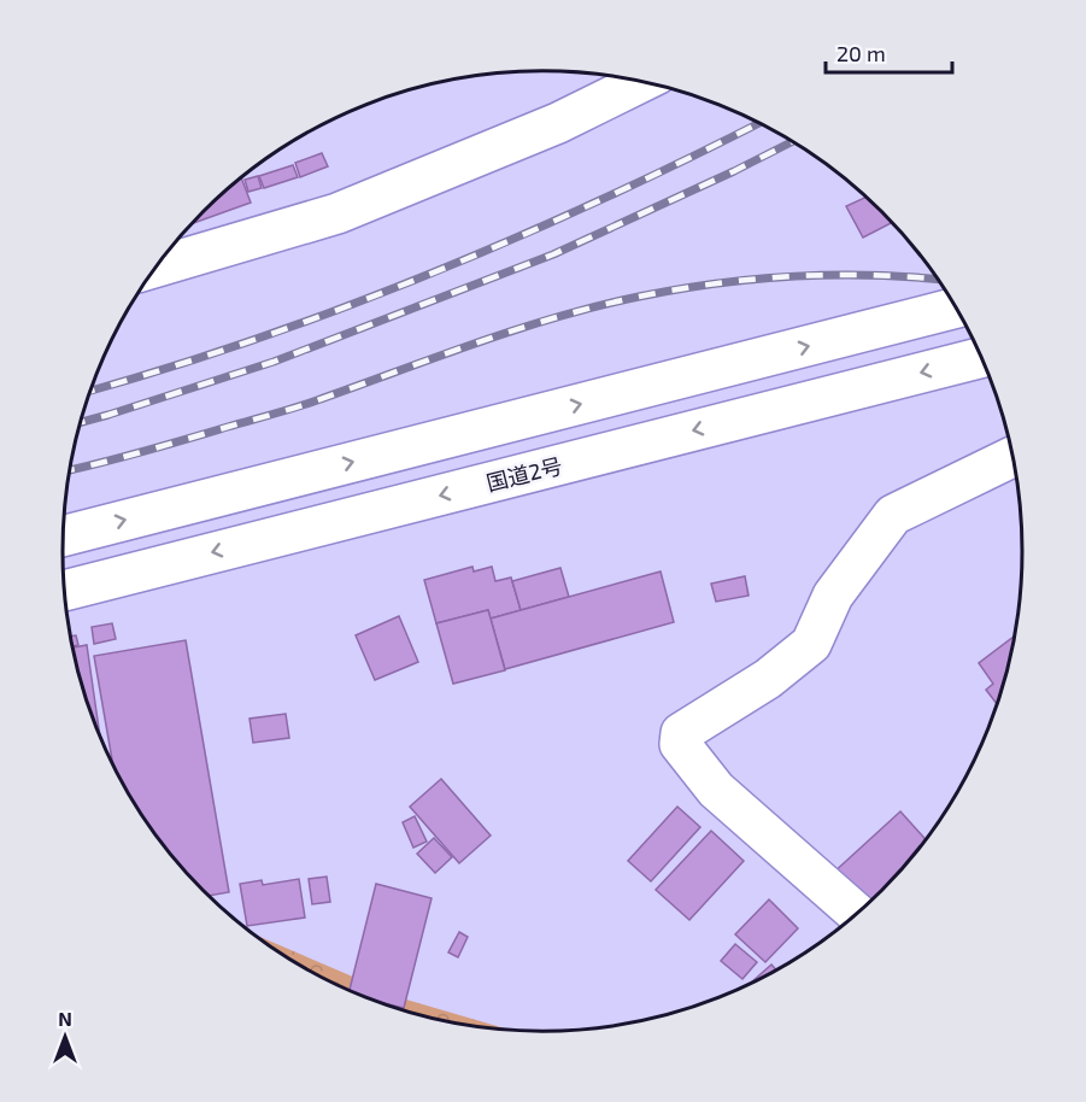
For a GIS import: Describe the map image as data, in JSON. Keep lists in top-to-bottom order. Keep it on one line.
{"streets":{"main road":["国道2号"]},"scale_bar":"20 m","north":"top"}
